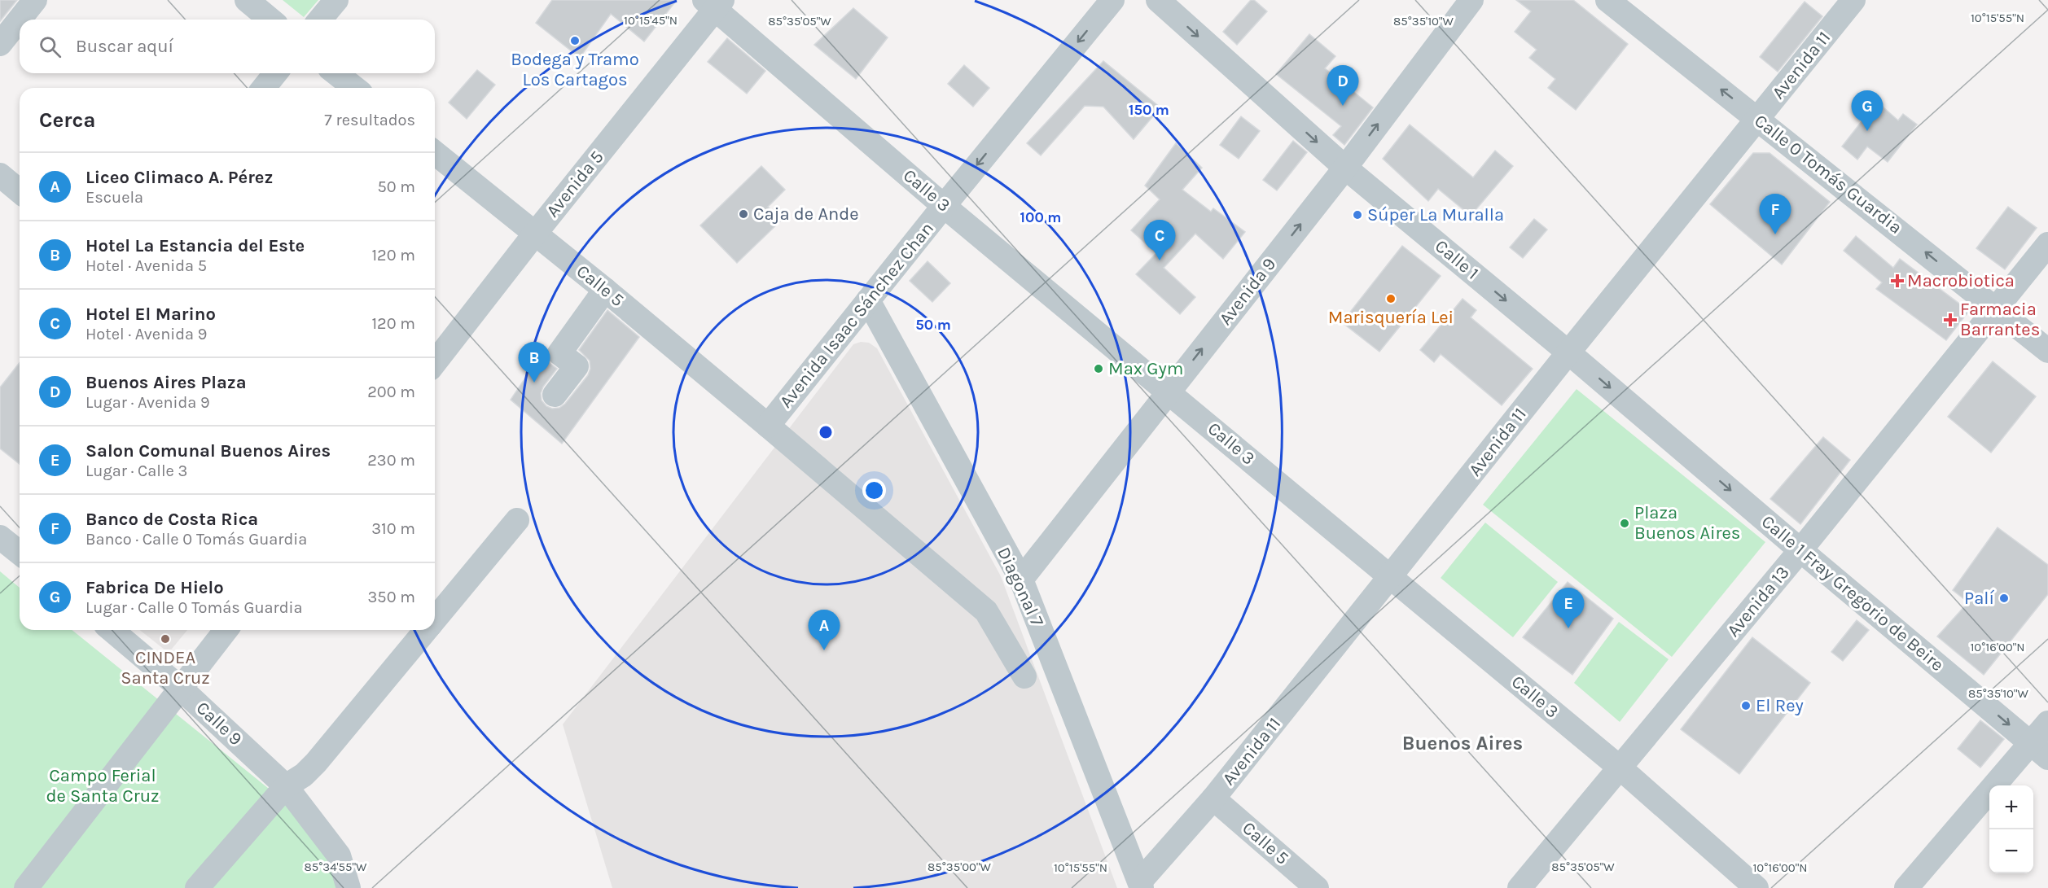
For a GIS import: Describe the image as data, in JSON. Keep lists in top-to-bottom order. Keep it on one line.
{"streets":{"street":["Avenida 11","Calle 0 Tomás Guardia","Avenida 5","Calle 3","Calle 1","Calle 5","Avenida 9","Avenida Isaac Sánchez Chan","Diagonal 7","Calle 1 Fray Gregorio de Beire","Avenida 13","Calle 9"]},"crossings":[["Avenida 11","Calle 0 Tomás Guardia"],["Avenida 11","Calle 3"],["Avenida 11","Calle 1"],["Avenida 11","Calle 5"],["Avenida 11","Diagonal 7"],["Avenida 11","Calle 1 Fray Gregorio de Beire"],["Calle 0 Tomás Guardia","Avenida 13"],["Avenida 5","Calle 3"],["Avenida 5","Calle 5"],["Calle 3","Avenida 9"],["Calle 3","Avenida Isaac Sánchez Chan"],["Calle 3","Avenida 13"],["Calle 1","Avenida 9"],["Calle 1","Calle 1 Fray Gregorio de Beire"],["Calle 5","Avenida Isaac Sánchez Chan"],["Avenida 9","Diagonal 7"],["Avenida Isaac Sánchez Chan","Diagonal 7"],["Calle 1 Fray Gregorio de Beire","Avenida 13"]],"one_way":["Calle 0 Tomás Guardia","Calle 1","Avenida 9","Avenida Isaac Sánchez Chan","Calle 1 Fray Gregorio de Beire"],"districts":["Buenos Aires"],"parks":["Campo Ferial de Santa Cruz"],"places":{"other":["Bodega y Tramo Los Cartagos","Caja de Ande","Súper La Muralla","Marisquería Lei","Max Gym","Plaza Buenos Aires","Palí","CINDEA Santa Cruz","El Rey"],"health":["Macrobiotica","Farmacia Barrantes"]},"page":{"search":"Buscar aquí","pins":["D","G","F","C","B","E","A"],"heading":["Cerca","7 resultados"],"list":[{"mark":"A","name":"Liceo Climaco A. Pérez","note":"Escuela","value":"50 m"},{"mark":"B","name":"Hotel La Estancia del Este","note":"Hotel · Avenida 5","value":"120 m"},{"mark":"C","name":"Hotel El Marino","note":"Hotel · Avenida 9","value":"120 m"},{"mark":"D","name":"Buenos Aires Plaza","note":"Lugar · Avenida 9","value":"200 m"},{"mark":"E","name":"Salon Comunal Buenos Aires","note":"Lugar · Calle 3","value":"230 m"},{"mark":"F","name":"Banco de Costa Rica","note":"Banco · Calle 0 Tomás Guardia","value":"310 m"},{"mark":"G","name":"Fabrica De Hielo","note":"Lugar · Calle 0 Tomás Guardia","value":"350 m"}],"map_buttons":["+","−"]},"coordinates":["10°15'55\"N","10°15'45\"N","85°35'05\"W","85°35'10\"W","10°16'00\"N","85°34'55\"W","85°35'00\"W"],"rings":["150 m","100 m","50 m"]}
